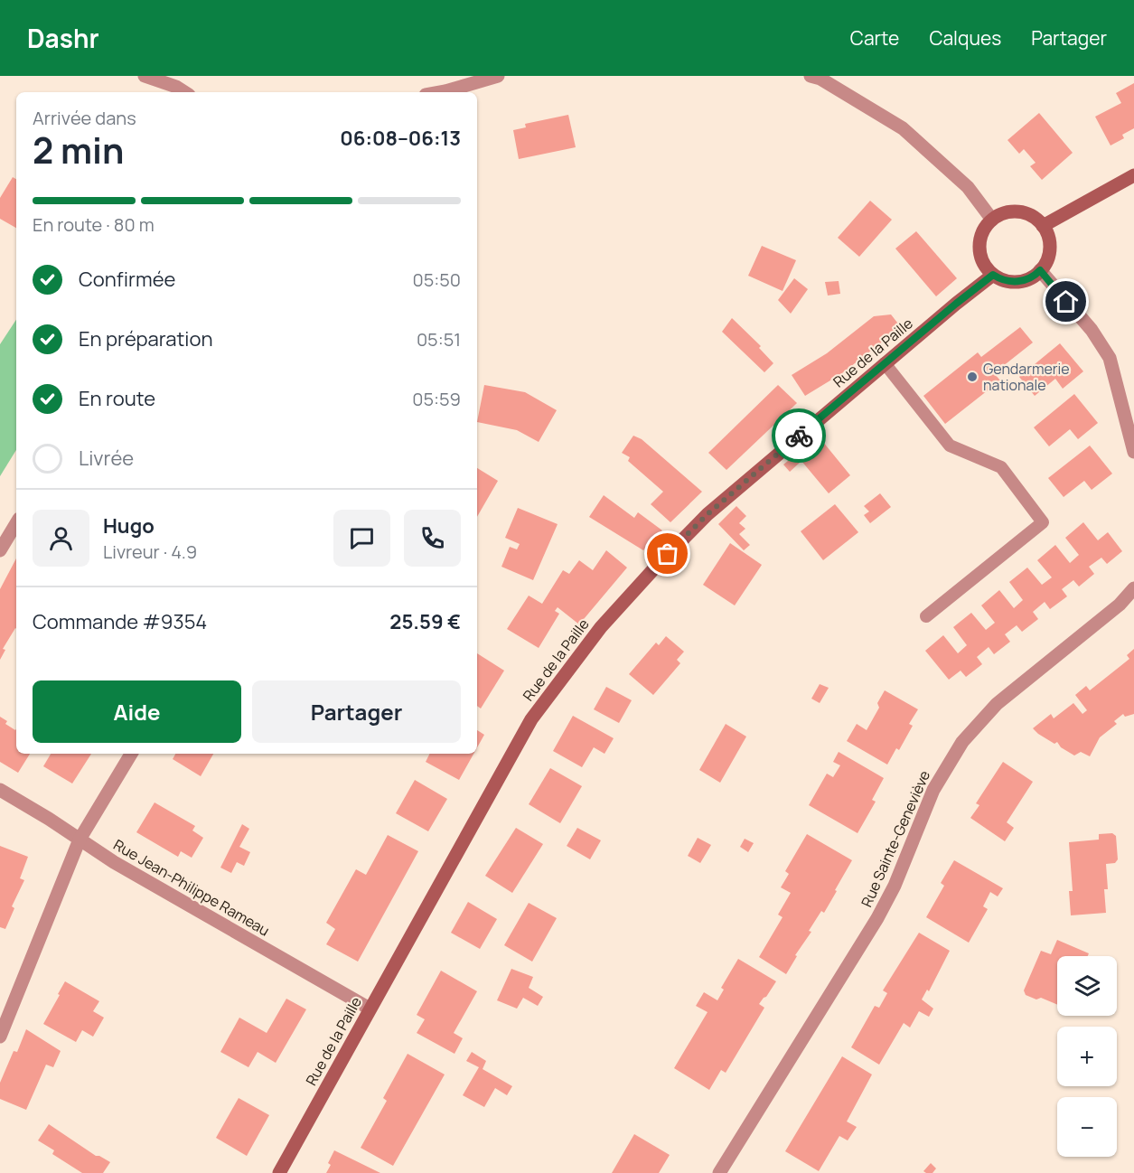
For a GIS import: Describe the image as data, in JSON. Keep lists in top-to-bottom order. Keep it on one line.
{"streets":{"street":["Rue de la Paille","Rue Sainte-Geneviève","Rue Jean-Philippe Rameau"]},"crossings":[["Rue de la Paille","Rue Jean-Philippe Rameau"]],"places":["Gendarmerie nationale"],"page":{"header":"Dashr","nav":["Carte","Calques","Partager"],"heading":["2 min","Arrivée dans","06:08–06:13"],"panel":["Hugo","Livreur · 4.9","Commande #9354","25.59 €"],"bar":"En route · 80 m","list":[["Confirmée","05:50"],["En préparation","05:51"],["En route","05:59"],"Livrée"],"buttons":["Aide","Partager"],"map_buttons":["+","−"]}}
